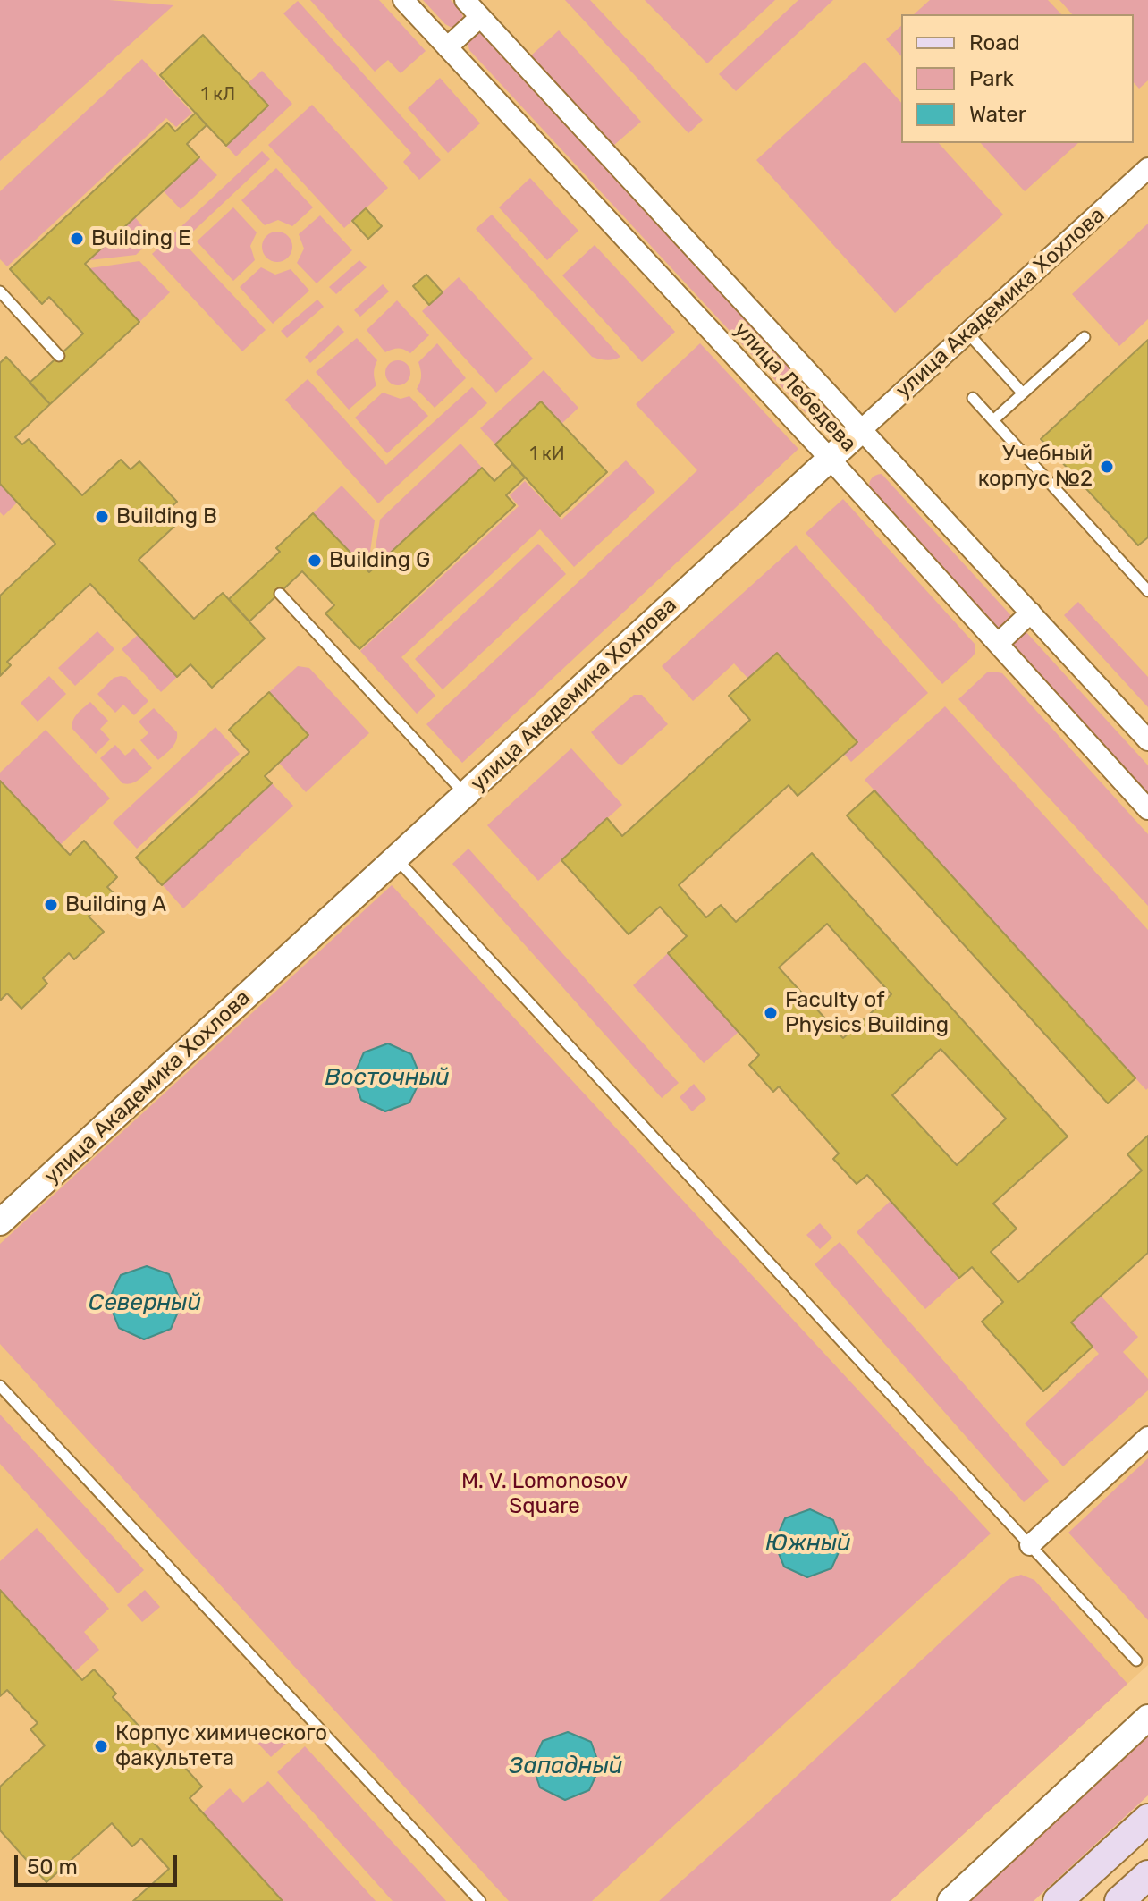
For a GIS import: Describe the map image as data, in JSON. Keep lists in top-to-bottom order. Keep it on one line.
{"streets":{"street":["улица Академика Хохлова","улица Лебедева"]},"crossings":[["улица Академика Хохлова","улица Лебедева"]],"water":["Восточный","Северный","Южный","Западный"],"parks":["M. V. Lomonosov Square"],"places":["Building E","Учебный корпус №2","Building B","Building G","Building A","Faculty of Physics Building","Корпус химического факультета"],"house_numbers":["1 кЛ","1 кИ"],"legend":["Road","Park","Water"],"scale_bar":"50 m"}
